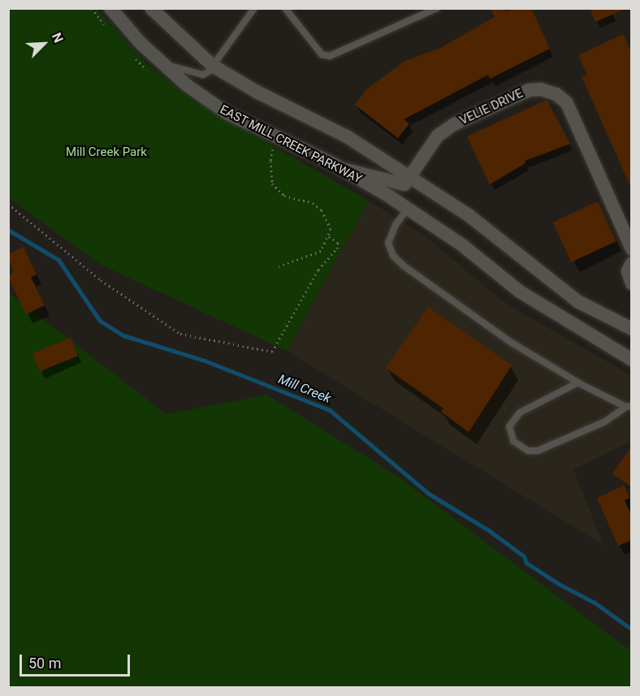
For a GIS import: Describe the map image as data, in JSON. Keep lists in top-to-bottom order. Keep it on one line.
{"streets":{"street":["VELIE DRIVE","EAST MILL CREEK PARKWAY"]},"water":["Mill Creek"],"parks":["Mill Creek Park"],"scale_bar":"50 m","north":"top right"}
